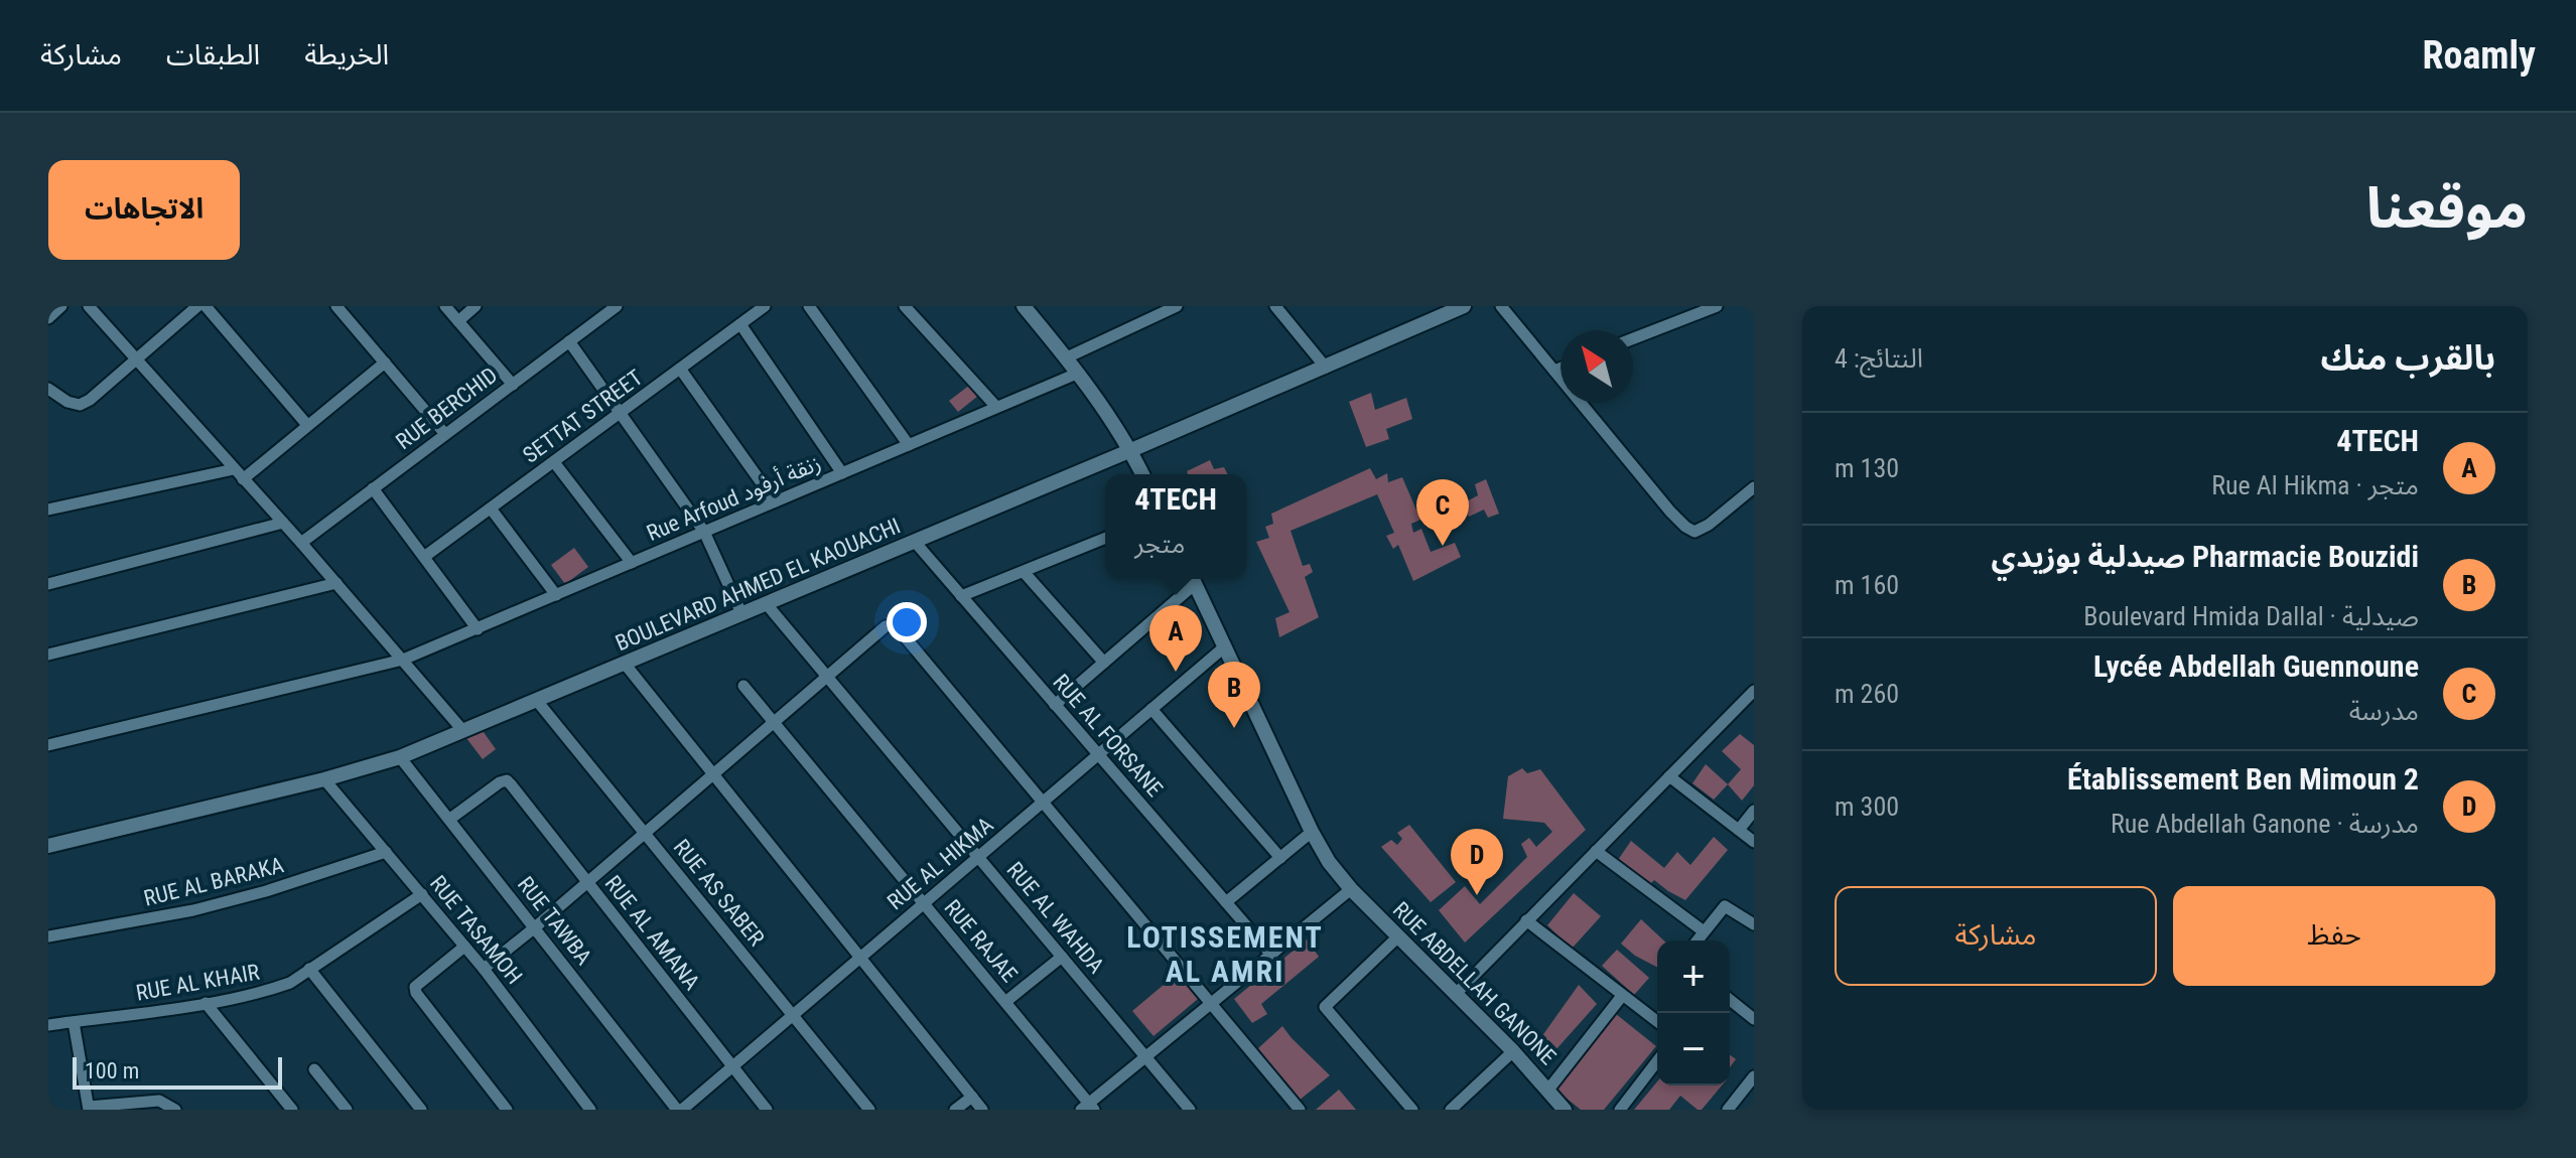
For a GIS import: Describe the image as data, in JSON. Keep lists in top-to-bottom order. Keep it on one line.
{"streets":{"street":["RUE BERCHID","SETTAT STREET","Rue Arfoud زنقة أرفود","BOULEVARD AHMED EL KAOUACHI","RUE AL FORSANE","RUE AL HIKMA","RUE AL BARAKA","RUE AS SABER","RUE AL WAHDA","RUE TAWBA","RUE TASAMOH","RUE AL AMANA","RUE RAJAE","RUE AL KHAIR","RUE ABDELLAH GANONE"]},"crossings":[["BOULEVARD AHMED EL KAOUACHI","RUE AL FORSANE"],["BOULEVARD AHMED EL KAOUACHI","RUE AS SABER"],["BOULEVARD AHMED EL KAOUACHI","RUE AL WAHDA"],["BOULEVARD AHMED EL KAOUACHI","RUE TAWBA"],["BOULEVARD AHMED EL KAOUACHI","RUE TASAMOH"],["RUE AL FORSANE","RUE AL HIKMA"],["RUE AL HIKMA","RUE AS SABER"],["RUE AL HIKMA","RUE AL WAHDA"],["RUE AL HIKMA","RUE TAWBA"],["RUE AL HIKMA","RUE AL AMANA"],["RUE AL HIKMA","RUE RAJAE"],["RUE AL HIKMA","RUE ABDELLAH GANONE"],["RUE AL BARAKA","RUE TASAMOH"],["RUE TAWBA","RUE AL AMANA"],["RUE TASAMOH","RUE AL KHAIR"]],"districts":["LOTISSEMENT AL AMRI"],"scale_bar":"100 m","north":"top left","page":{"header":"Roamly","nav":["الخريطة","الطبقات","مشاركة"],"title":"موقعنا","buttons":["الاتجاهات",["حفظ","مشاركة"]],"heading":["بالقرب منك","النتائج: 4"],"list":[{"mark":"A","name":"4TECH","note":"متجر · Rue Al Hikma","value":"130 m"},{"mark":"B","name":"Pharmacie Bouzidi صيدلية بوزيدي","note":"صيدلية · Boulevard Hmida Dallal","value":"160 m"},{"mark":"C","name":"Lycée Abdellah Guennoune","note":"مدرسة","value":"260 m"},{"mark":"D","name":"Établissement Ben Mimoun 2","note":"مدرسة · Rue Abdellah Ganone","value":"300 m"}],"popup":["4TECH","متجر"],"pins":["C","A","B","D"],"map_buttons":["+","−"],"scale":"100 m"}}
